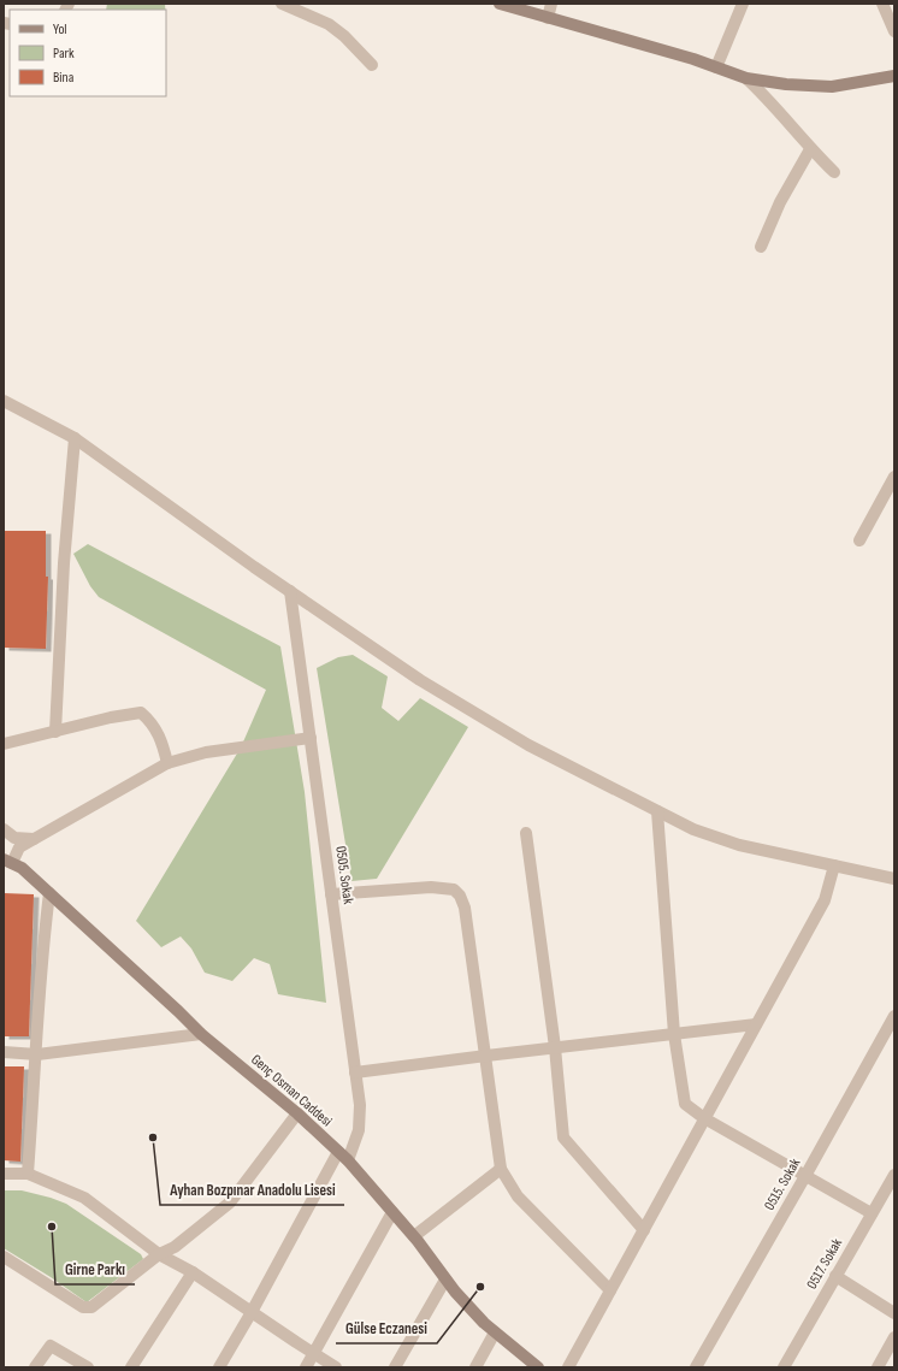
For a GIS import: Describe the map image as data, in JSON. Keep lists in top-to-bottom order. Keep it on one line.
{"streets":{"street":["0505. Sokak","Genç Osman Caddesi","0515. Sokak","0517. Sokak"]},"crossings":[["0505. Sokak","Genç Osman Caddesi"]],"places":["Ayhan Bozpınar Anadolu Lisesi","Girne Parkı","Gülse Eczanesi"],"legend":["Yol","Park","Bina"]}
